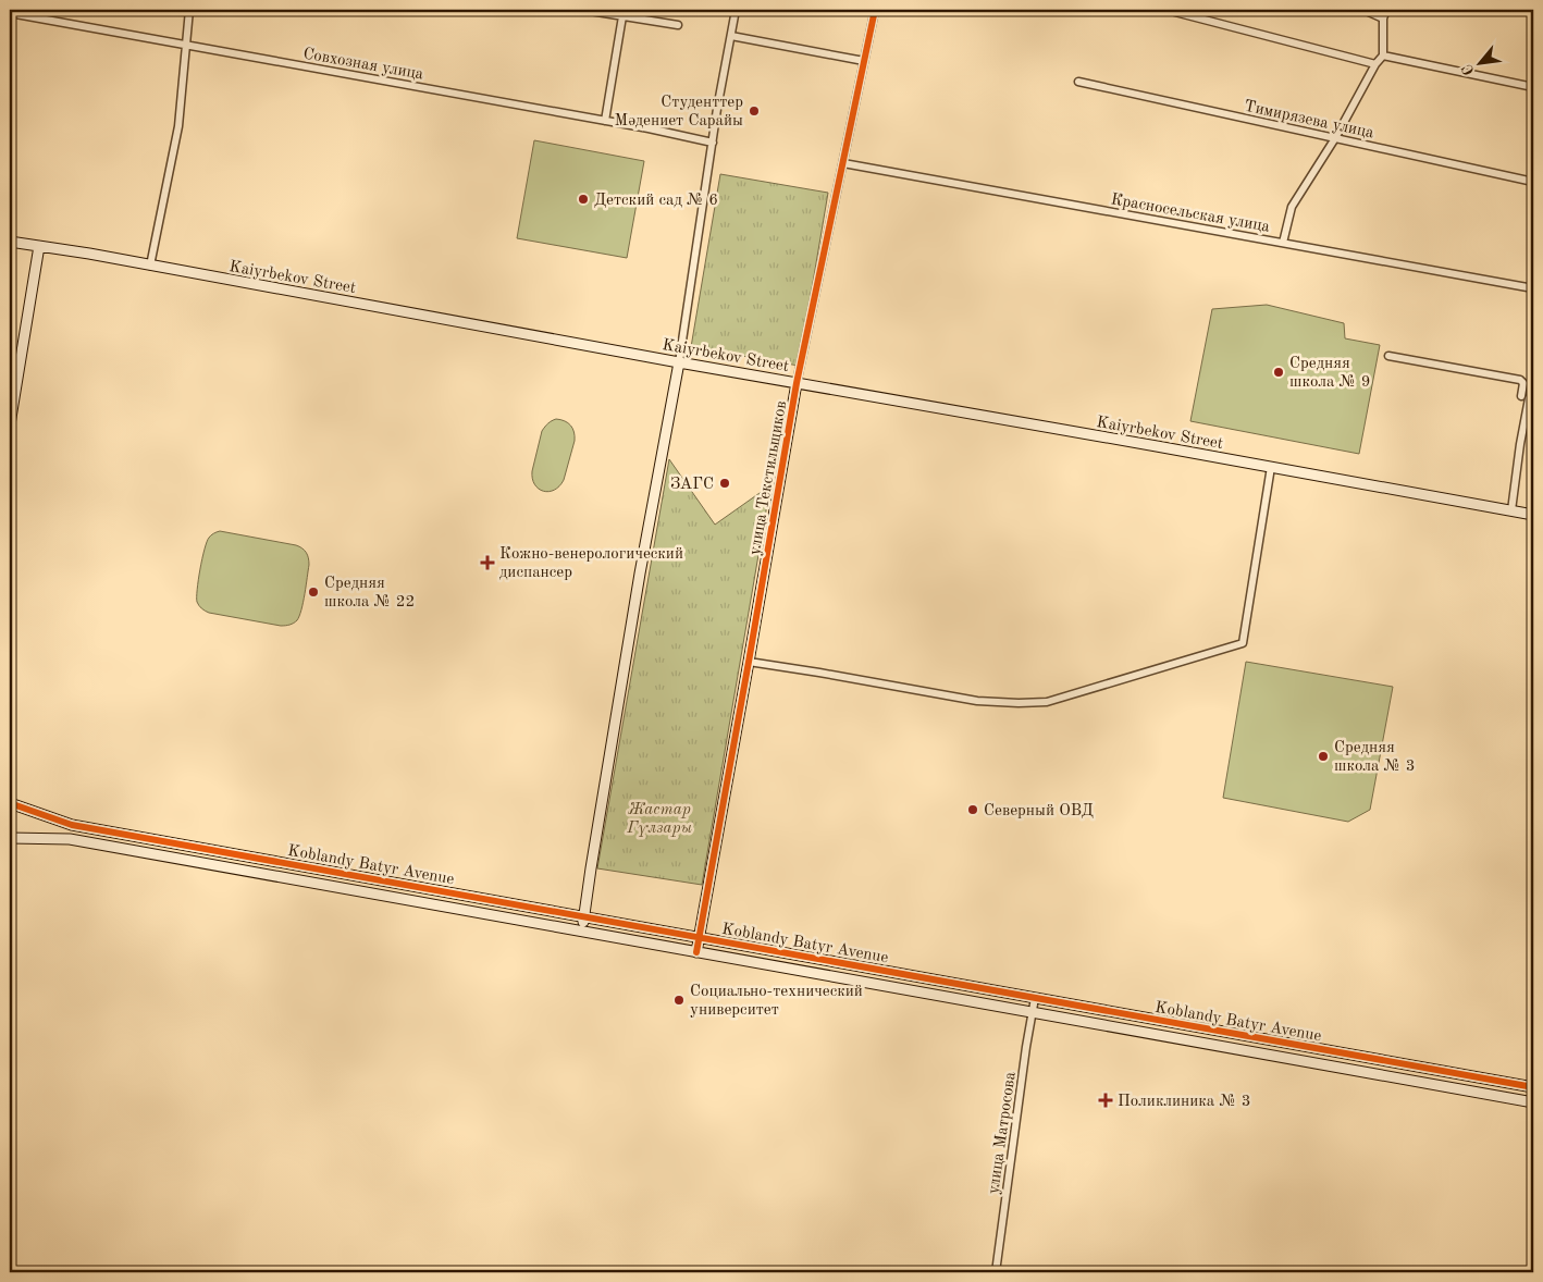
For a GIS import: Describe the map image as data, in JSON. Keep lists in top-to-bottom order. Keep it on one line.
{"streets":{"street":["Совхозная улица","Тимирязева улица","Красносельская улица","Kaiyrbekov Street","улица Текстильщиков","Koblandy Batyr Avenue","улица Матросова"]},"crossings":[["Красносельская улица","улица Текстильщиков"],["Kaiyrbekov Street","улица Текстильщиков"],["улица Текстильщиков","Koblandy Batyr Avenue"],["Koblandy Batyr Avenue","улица Матросова"]],"parks":["Жастар Гүлзары"],"places":{"other":["Студенттер Мәдениет Сарайы","Детский сад № 6","Средняя школа № 9","ЗАГС","Средняя школа № 22","Средняя школа № 3","Северный ОВД","Социально-технический университет"],"health":["Кожно-венерологический диспансер","Поликлиника № 3"]},"north":"bottom left"}
